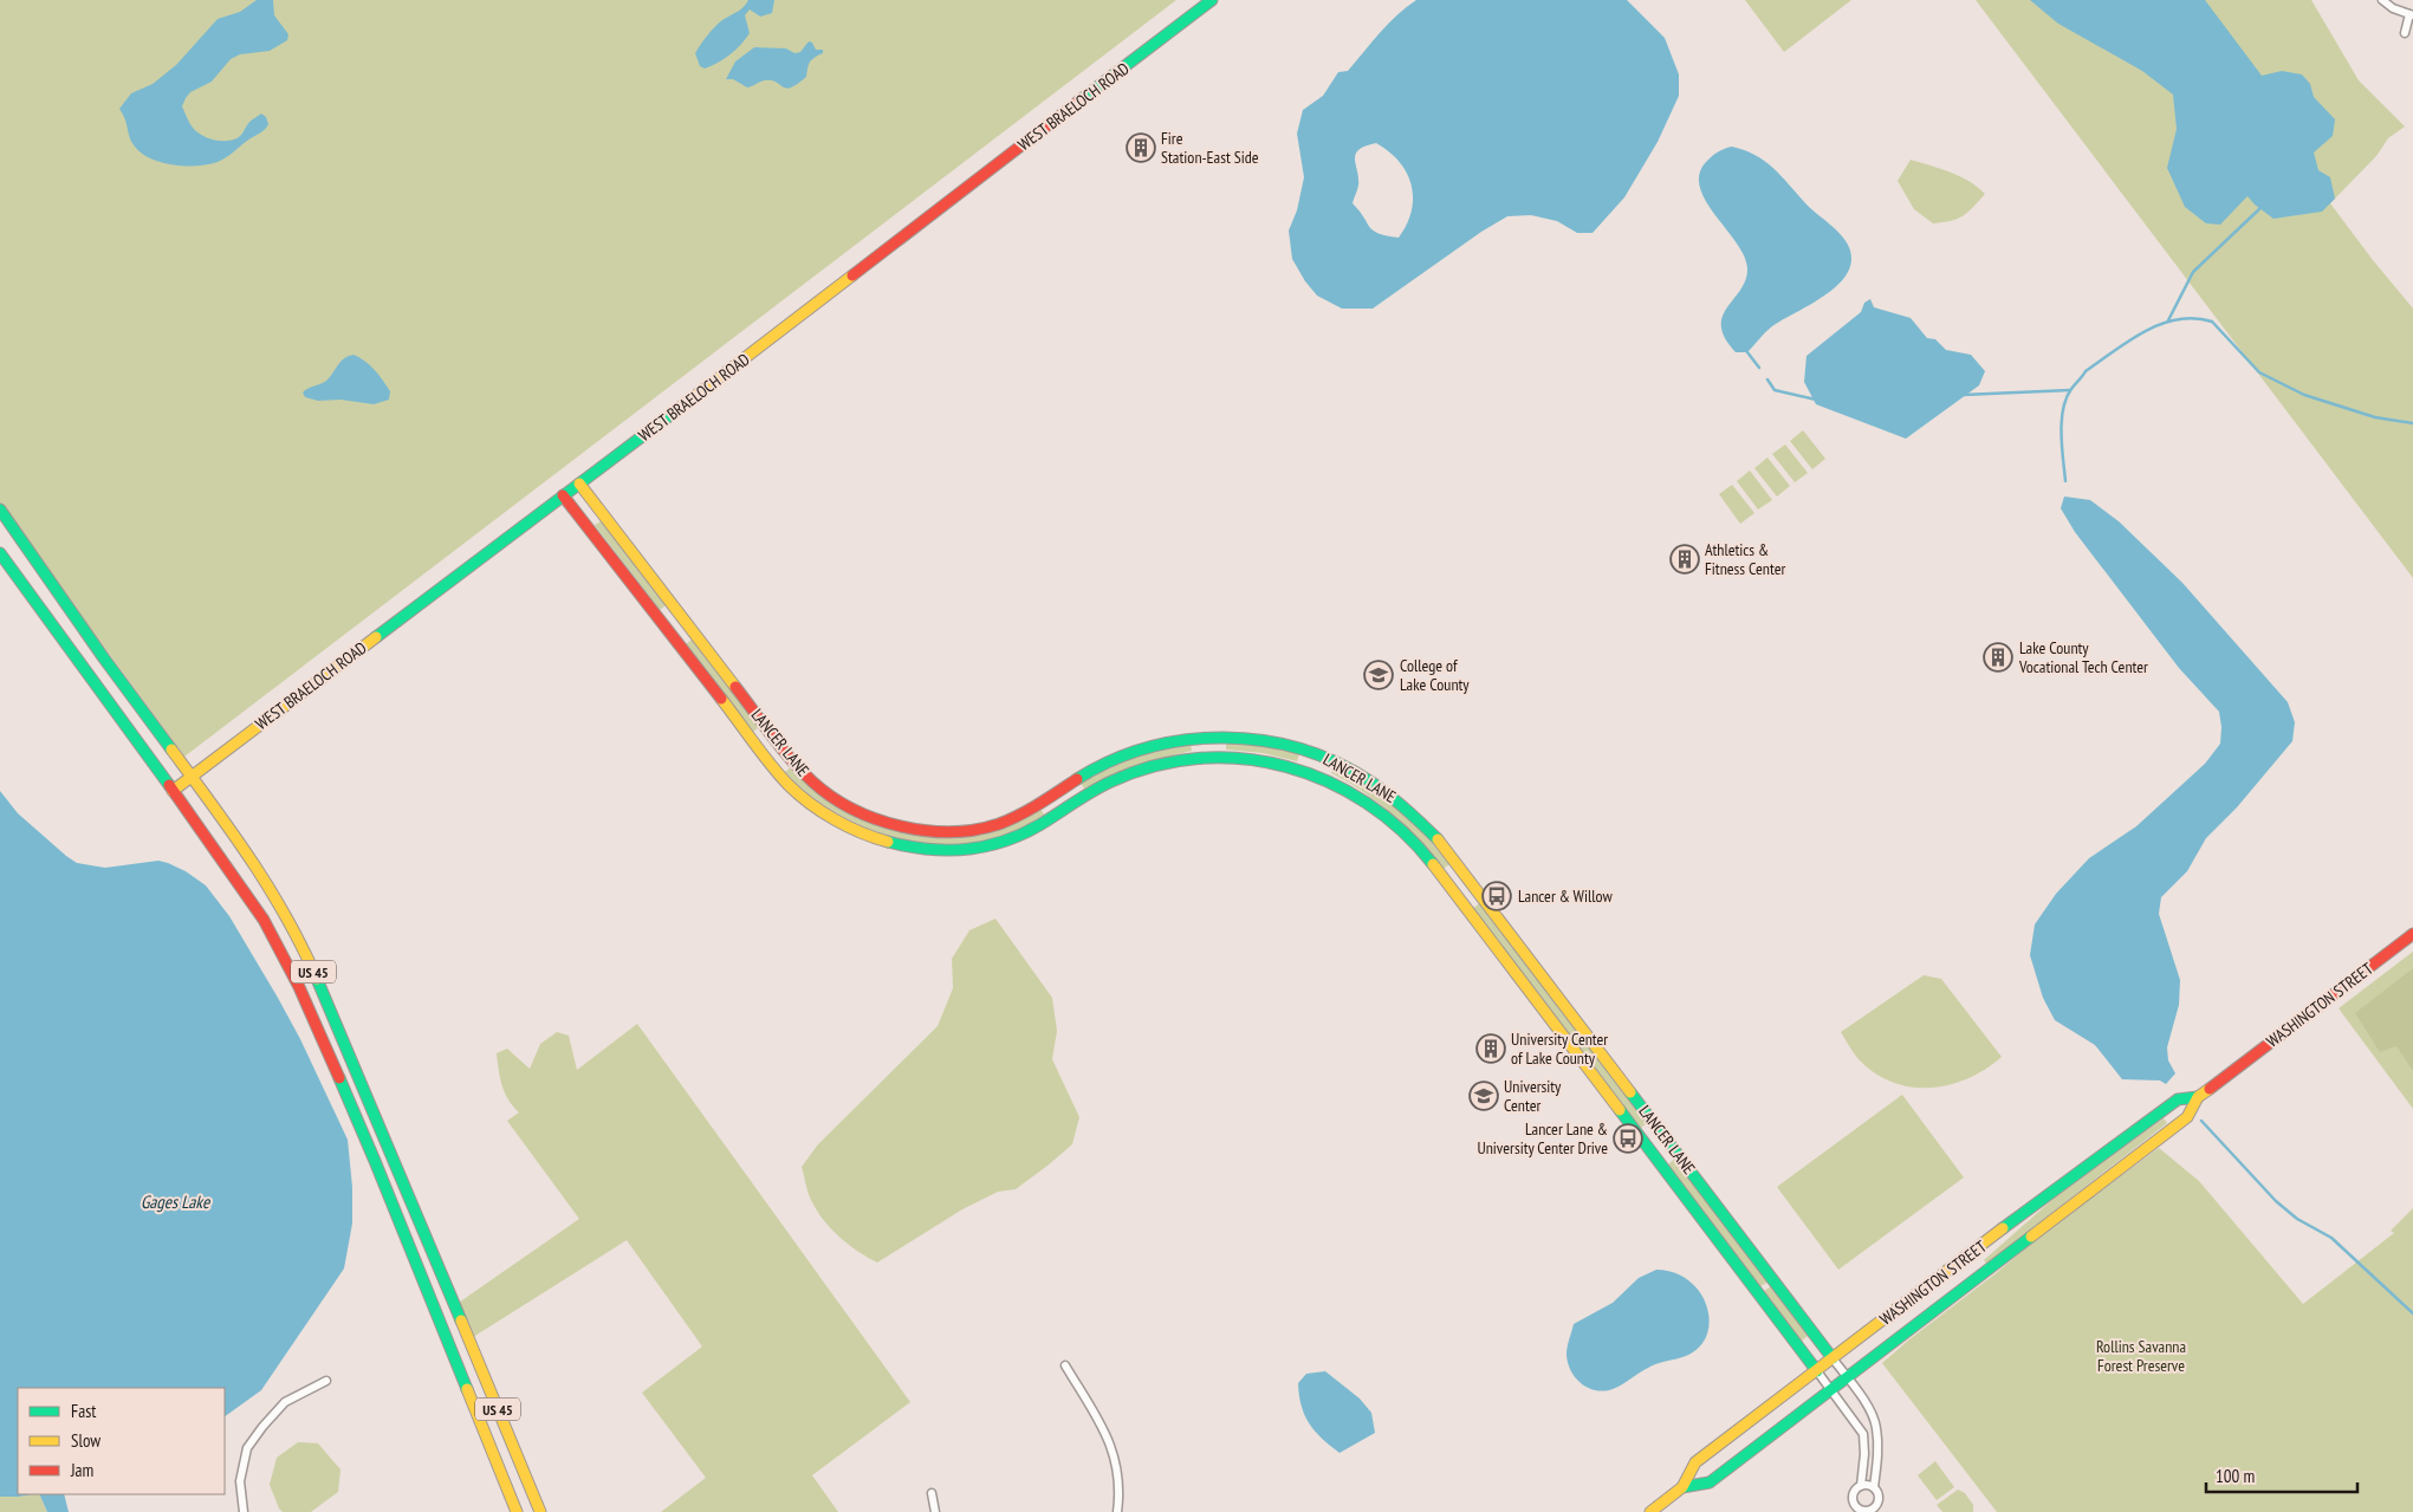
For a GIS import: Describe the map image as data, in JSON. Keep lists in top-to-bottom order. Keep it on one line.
{"streets":{"street":["WEST BRAELOCH ROAD","LANCER LANE","US 45","WASHINGTON STREET"]},"crossings":[["WEST BRAELOCH ROAD","LANCER LANE"],["WEST BRAELOCH ROAD","US 45"],["LANCER LANE","WASHINGTON STREET"]],"water":["Gages Lake"],"parks":["Rollins Savanna Forest Preserve"],"places":{"building":["Fire Station-East Side","Athletics & Fitness Center","Lake County Vocational Tech Center","University Center of Lake County"],"school or university":["College of Lake County","University Center"],"bus stop":["Lancer & Willow","Lancer Lane & University Center Drive"]},"legend":["Fast","Slow","Jam"],"scale_bar":"100 m"}
